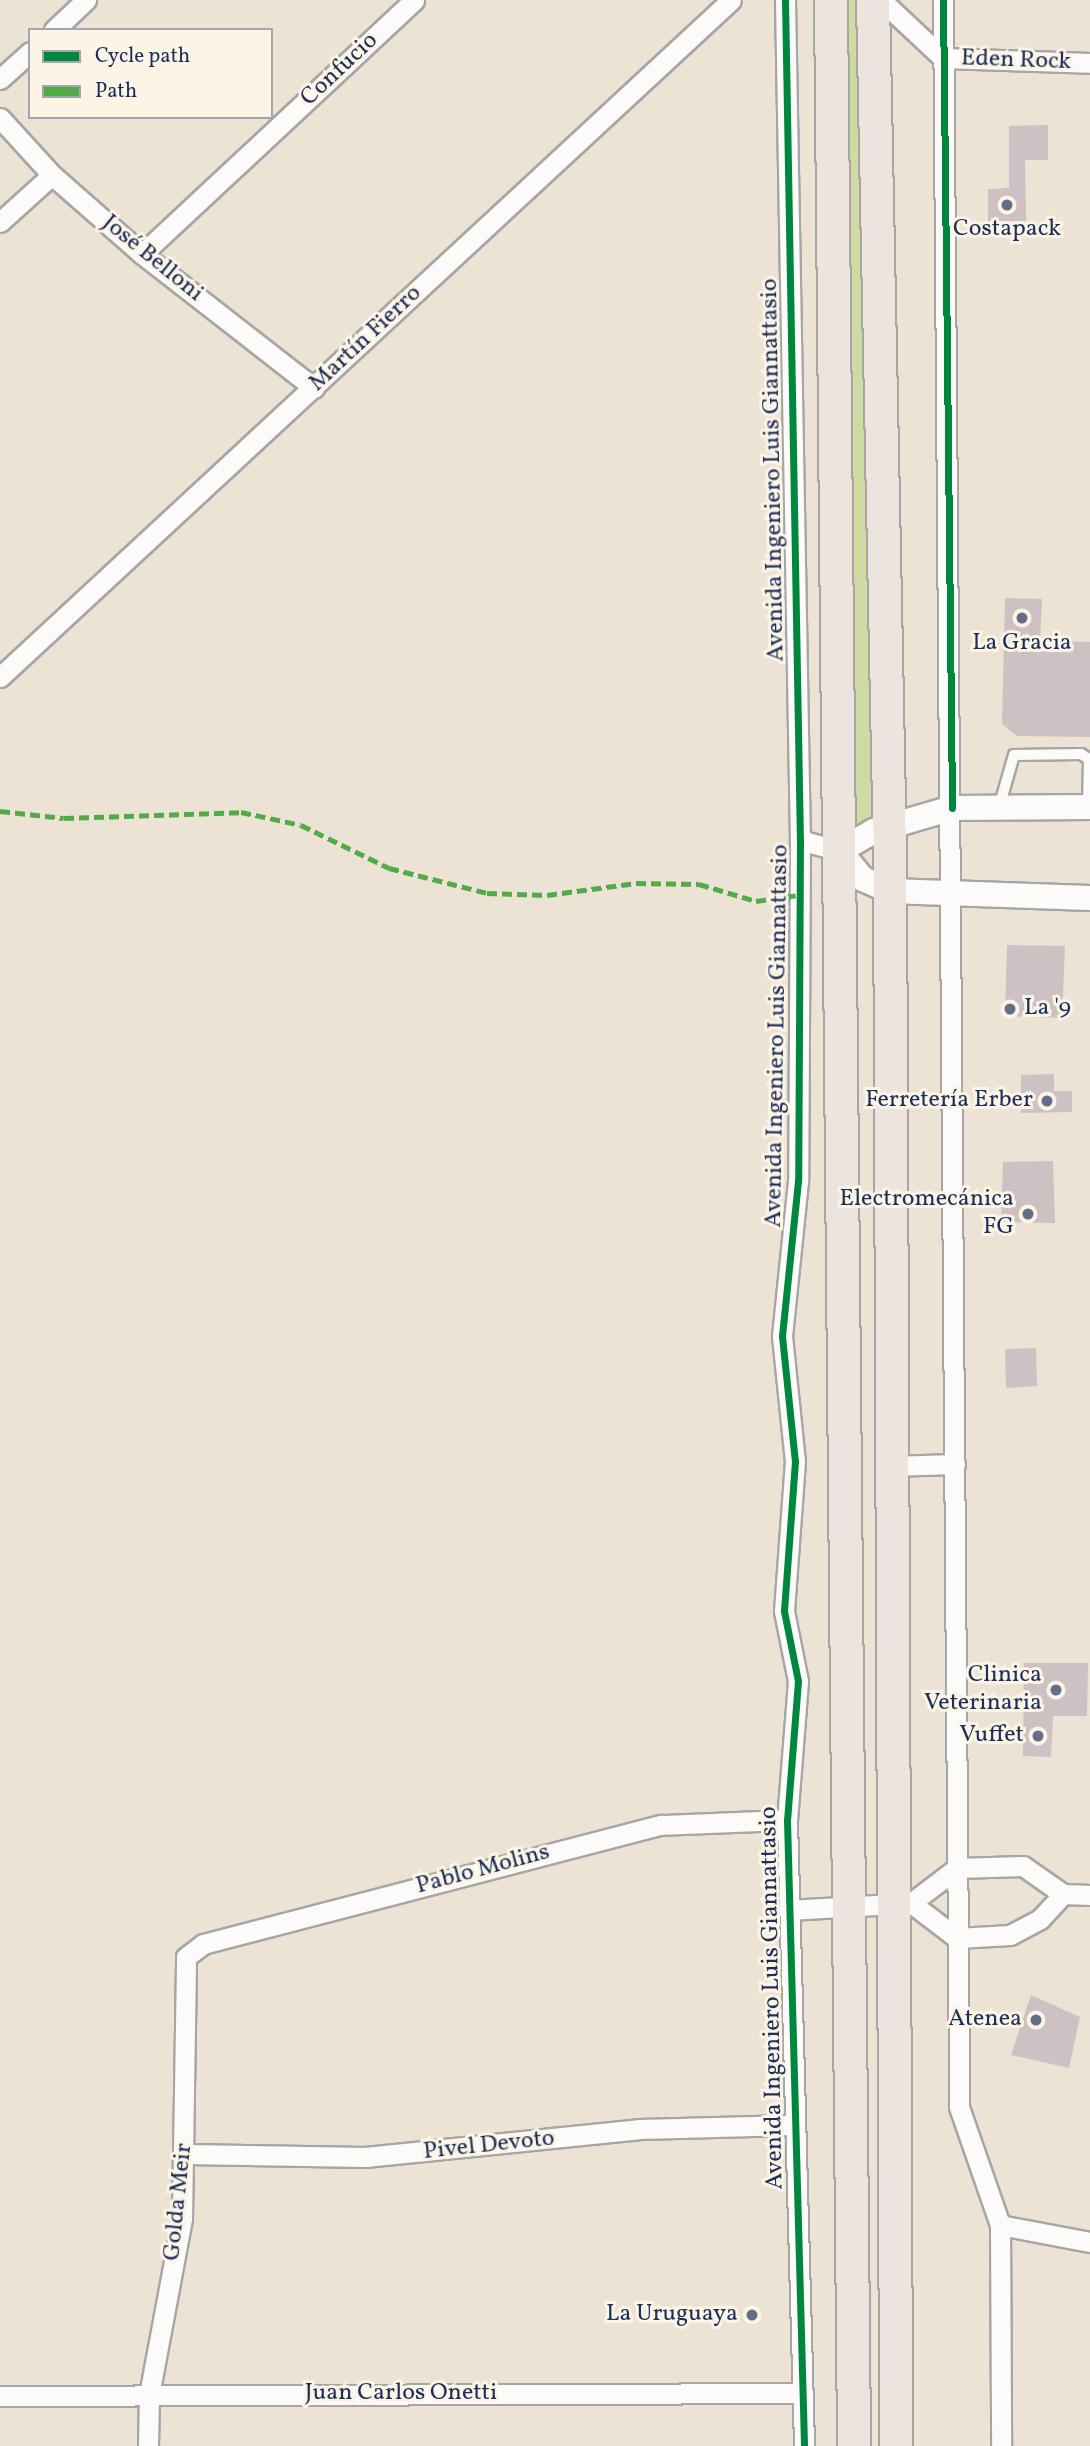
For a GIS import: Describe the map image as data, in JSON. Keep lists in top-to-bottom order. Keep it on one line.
{"streets":{"street":["Eden Rock","Confucio","José Belloni","Martín Fierro","Avenida Ingeniero Luis Giannattasio","Pablo Molins","Pivel Devoto","Golda Meir","Juan Carlos Onetti"]},"crossings":[["Confucio","José Belloni"],["José Belloni","Martín Fierro"],["Avenida Ingeniero Luis Giannattasio","Pablo Molins"],["Avenida Ingeniero Luis Giannattasio","Pivel Devoto"],["Avenida Ingeniero Luis Giannattasio","Juan Carlos Onetti"],["Pablo Molins","Golda Meir"],["Pivel Devoto","Golda Meir"],["Golda Meir","Juan Carlos Onetti"]],"places":["Costapack","La Gracia","La '9","Ferretería Erber","Electromecánica FG","Clinica Veterinaria","Vuffet","Atenea","La Uruguaya"],"legend":["Cycle path","Path"]}
